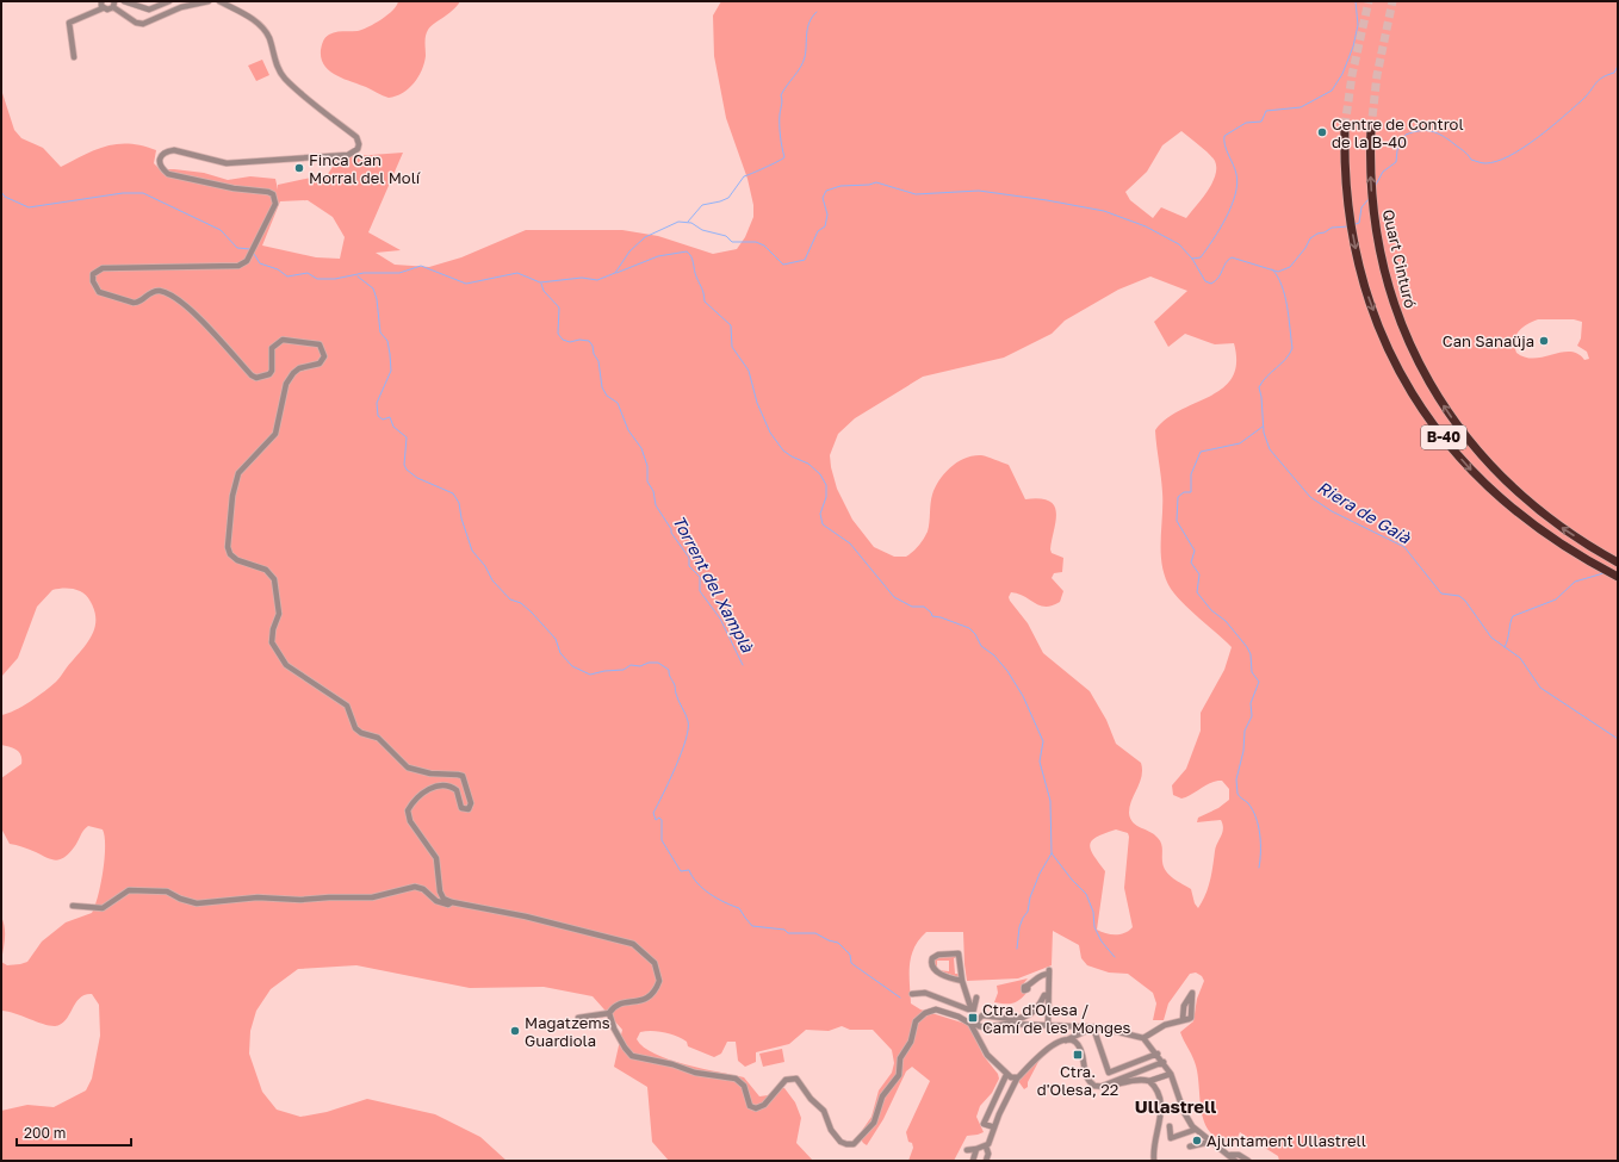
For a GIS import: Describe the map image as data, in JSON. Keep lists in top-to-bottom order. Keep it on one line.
{"streets":{"highway":["Quart Cinturó","B-40"]},"districts":["Ullastrell"],"water":["Riera de Gaià","Torrent del Xamplà"],"places":{"other":["Centre de Control de la B-40","Finca Can Morral del Molí","Can Sanaüja","Magatzems Guardiola","Ajuntament Ullastrell"],"transit":["Ctra. d'Olesa / Camí de les Monges","Ctra. d'Olesa, 22"]},"scale_bar":"200 m"}
